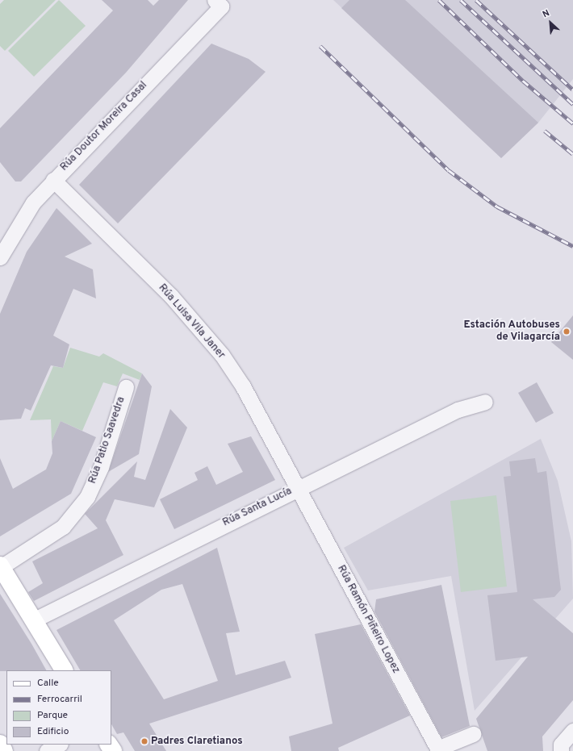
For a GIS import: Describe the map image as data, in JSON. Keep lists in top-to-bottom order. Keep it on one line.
{"streets":{"street":["Rúa Doutor Moreira Casal","Rúa Luisa Vila Janer","Rúa Patio Saavedra","Rúa Santa Lucía","Rúa Ramón Piñeiro Lopez"]},"crossings":[["Rúa Doutor Moreira Casal","Rúa Luisa Vila Janer"],["Rúa Luisa Vila Janer","Rúa Santa Lucía"],["Rúa Luisa Vila Janer","Rúa Ramón Piñeiro Lopez"],["Rúa Santa Lucía","Rúa Ramón Piñeiro Lopez"]],"places":["Estación Autobuses de Vilagarcía","Padres Claretianos"],"legend":["Calle","Ferrocarril","Parque","Edificio"],"north":"top left"}
